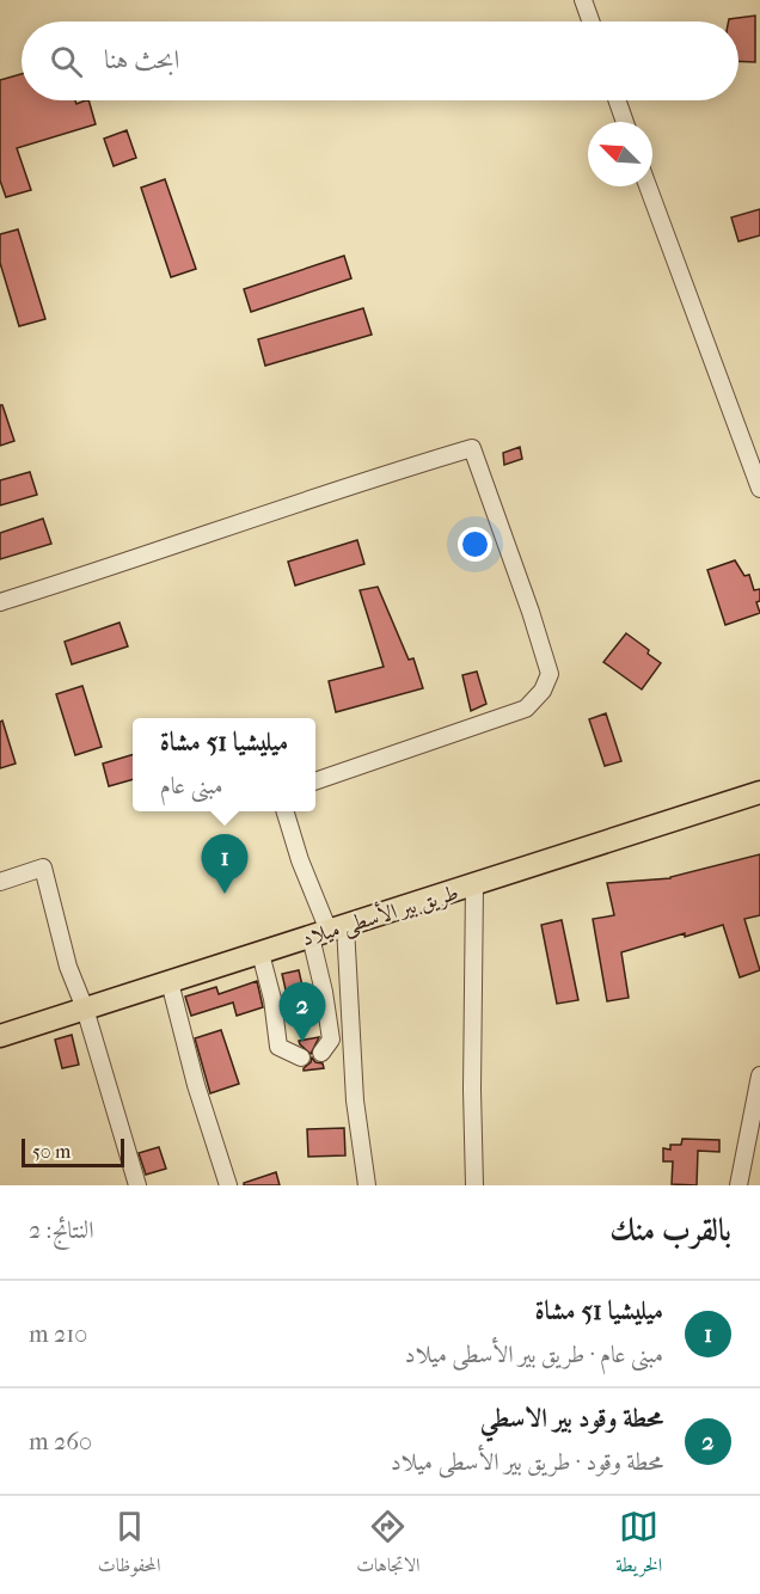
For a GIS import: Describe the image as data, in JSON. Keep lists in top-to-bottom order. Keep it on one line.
{"streets":{"main road":["طريق بير الأسطى ميلاد"]},"scale_bar":"50 m","north":"top left","page":{"search":"ابحث هنا","popup":["ميليشيا 51 مشاة","مبنى عام"],"pins":["1","2"],"scale":"50 m","heading":["بالقرب منك","النتائج: 2"],"list":[{"mark":"1","name":"ميليشيا 51 مشاة","note":"مبنى عام · طريق بير الأسطى ميلاد","value":"210 m"},{"mark":"2","name":"محطة وقود بير الاسطي","note":"محطة وقود · طريق بير الأسطى ميلاد","value":"260 m"}],"nav":["الخريطة","الاتجاهات","المحفوظات"]}}
